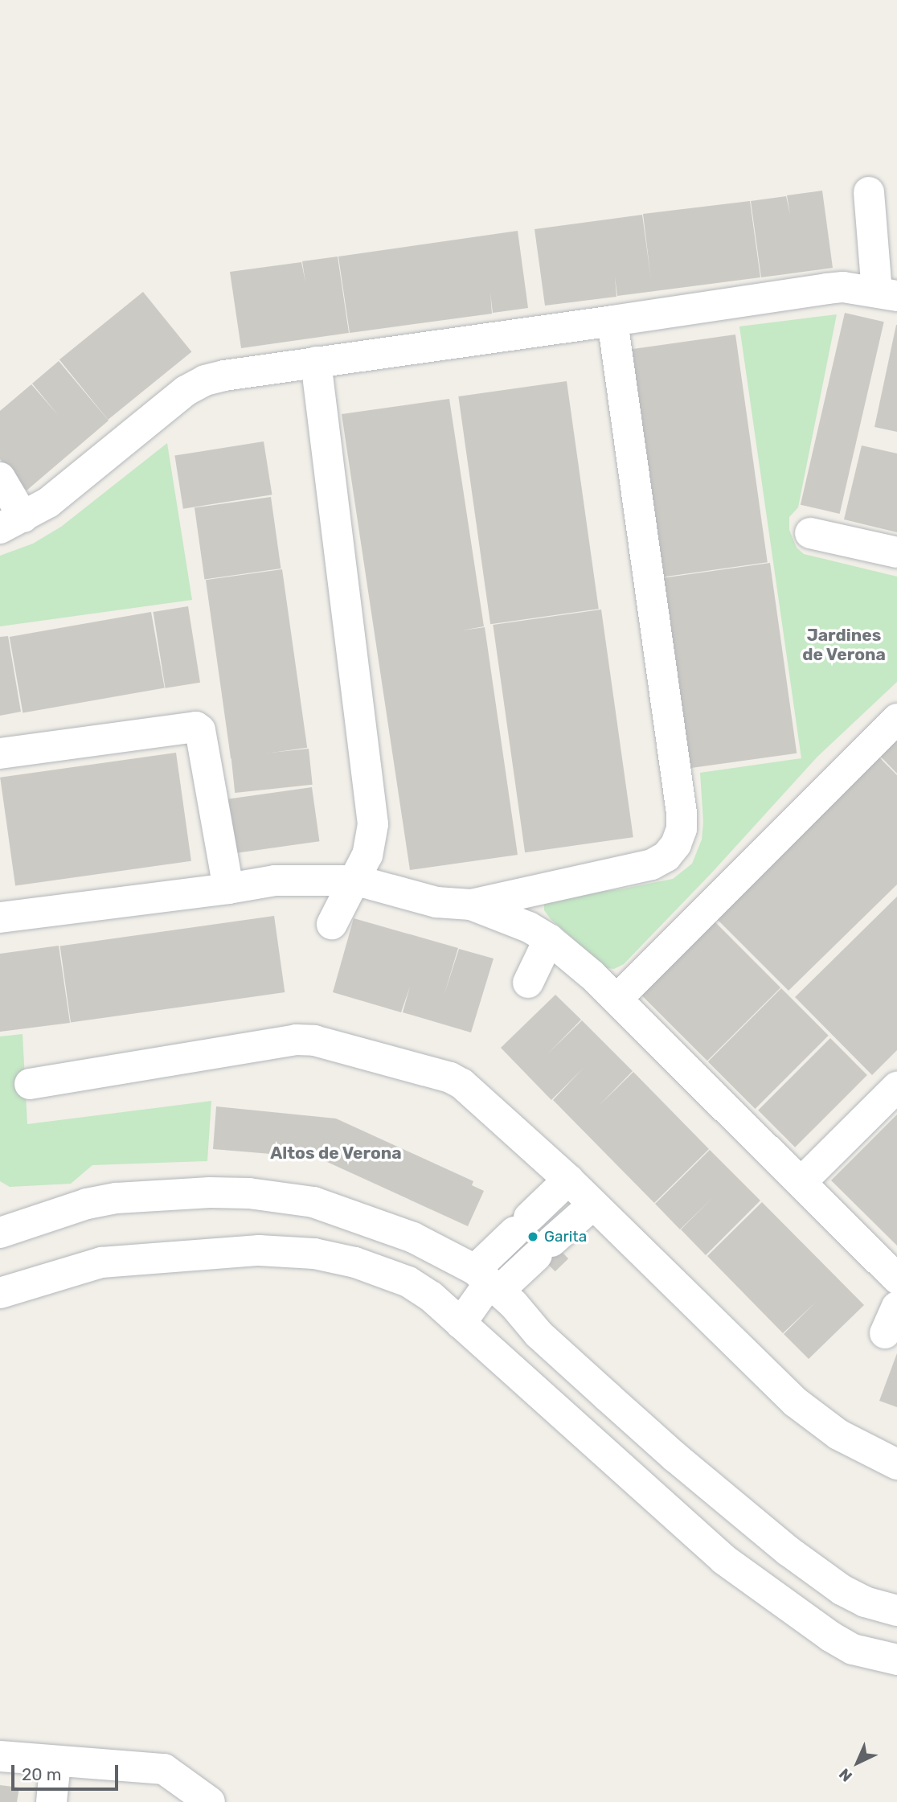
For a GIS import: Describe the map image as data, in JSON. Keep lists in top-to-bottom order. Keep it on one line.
{"districts":["Jardines de Verona","Altos de Verona"],"places":["Garita"],"scale_bar":"20 m","north":"bottom left"}
